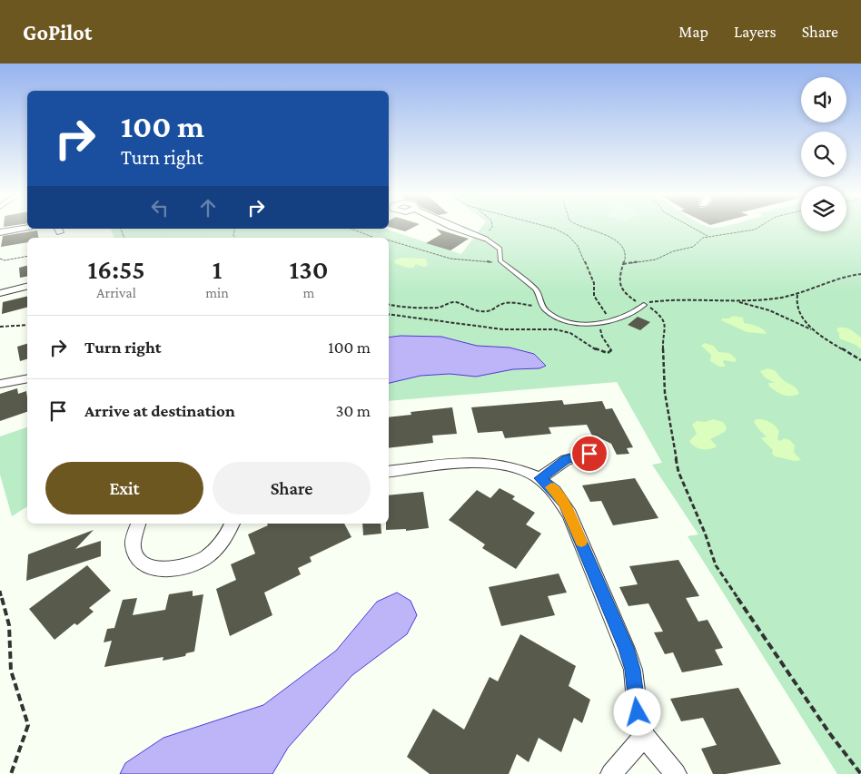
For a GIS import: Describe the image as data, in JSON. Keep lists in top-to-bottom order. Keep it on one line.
{"page":{"header":"GoPilot","nav":["Map","Layers","Share"],"turn":["100 m","Turn right"],"eta":["16:55","Arrival","1","min","130","m"],"list":[{"name":"Turn right","value":"100 m"},{"name":"Arrive at destination","value":"30 m"}],"buttons":["Exit","Share"]}}
